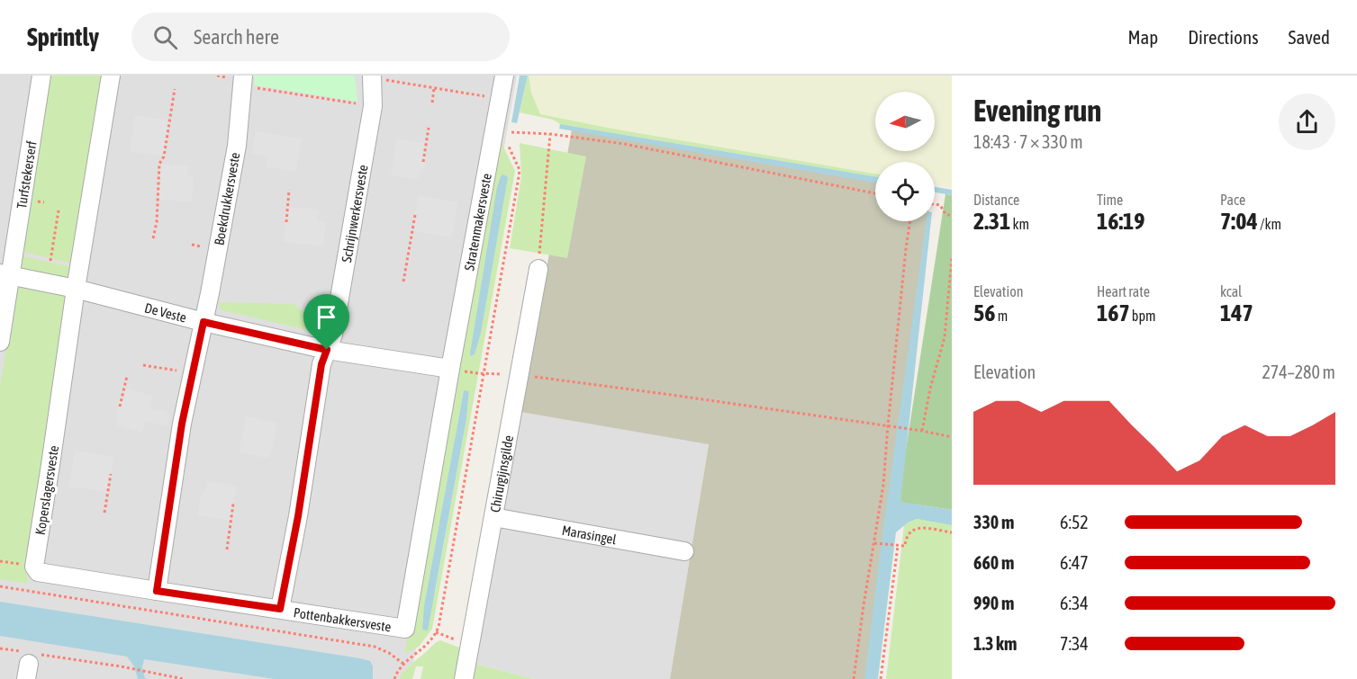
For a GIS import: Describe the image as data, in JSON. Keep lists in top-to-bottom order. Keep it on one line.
{"streets":{"street":["Turfstekerserf","Boekdrukkersveste","Schrijnwerkersveste","Stratenmakersveste","De Veste","Chirurgijnsgilde","Koperslagersveste","Marasingel","Pottenbakkersveste"]},"crossings":[["Turfstekerserf","De Veste"],["Boekdrukkersveste","De Veste"],["Boekdrukkersveste","Koperslagersveste"],["Schrijnwerkersveste","De Veste"],["Schrijnwerkersveste","Pottenbakkersveste"],["Stratenmakersveste","De Veste"],["Stratenmakersveste","Pottenbakkersveste"],["De Veste","Koperslagersveste"],["De Veste","Pottenbakkersveste"],["Chirurgijnsgilde","Marasingel"],["Koperslagersveste","Pottenbakkersveste"]],"north":"left","page":{"header":"Sprintly","search":"Search here","nav":["Map","Directions","Saved"],"heading":["Evening run","18:43 · 7 × 330 m"],"stats":[["Distance","2.31 km"],["Time","16:19"],["Pace","7:04 /km"],["Elevation","56 m"],["Heart rate","167 bpm"],["kcal","147"]],"chart":["Elevation","274–280 m"],"list":[{"name":"330 m","note":"6:52"},{"name":"660 m","note":"6:47"},{"name":"990 m","note":"6:34"},{"name":"1.3 km","note":"7:34"}]}}
